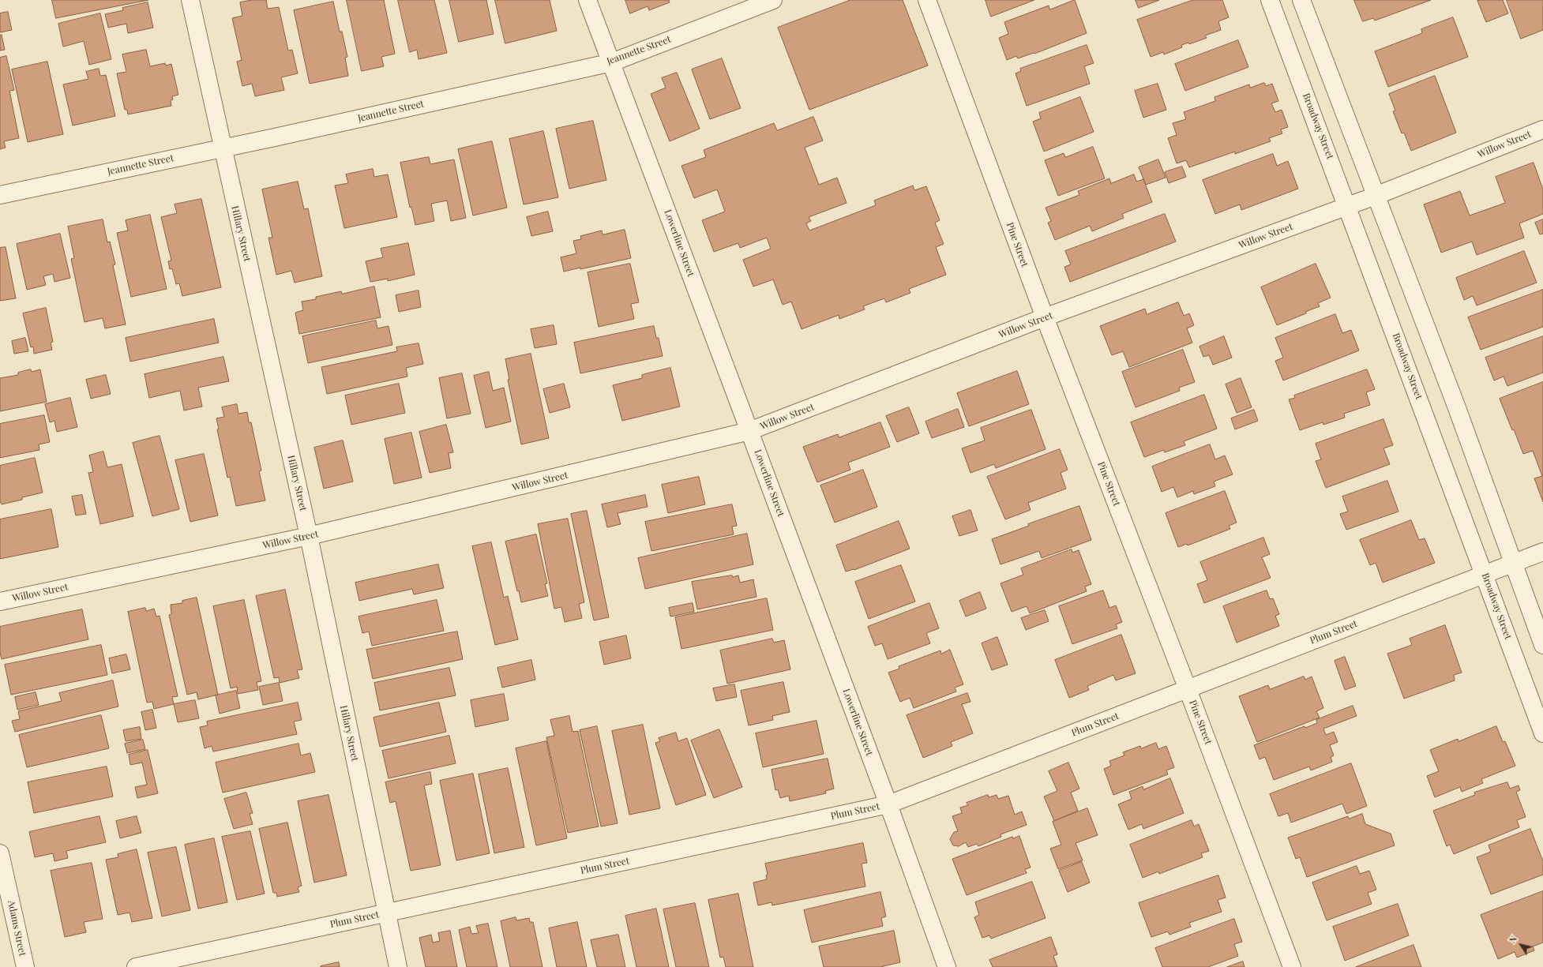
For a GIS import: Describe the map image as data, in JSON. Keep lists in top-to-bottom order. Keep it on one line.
{"streets":{"street":["Jeannette Street","Broadway Street","Willow Street","Hillary Street","Lowerline Street","Pine Street","Plum Street","Adams Street"]},"crossings":[["Jeannette Street","Hillary Street"],["Jeannette Street","Lowerline Street"],["Broadway Street","Willow Street"],["Broadway Street","Plum Street"],["Willow Street","Hillary Street"],["Willow Street","Lowerline Street"],["Willow Street","Pine Street"],["Hillary Street","Plum Street"],["Lowerline Street","Plum Street"],["Pine Street","Plum Street"]],"north":"top left"}
